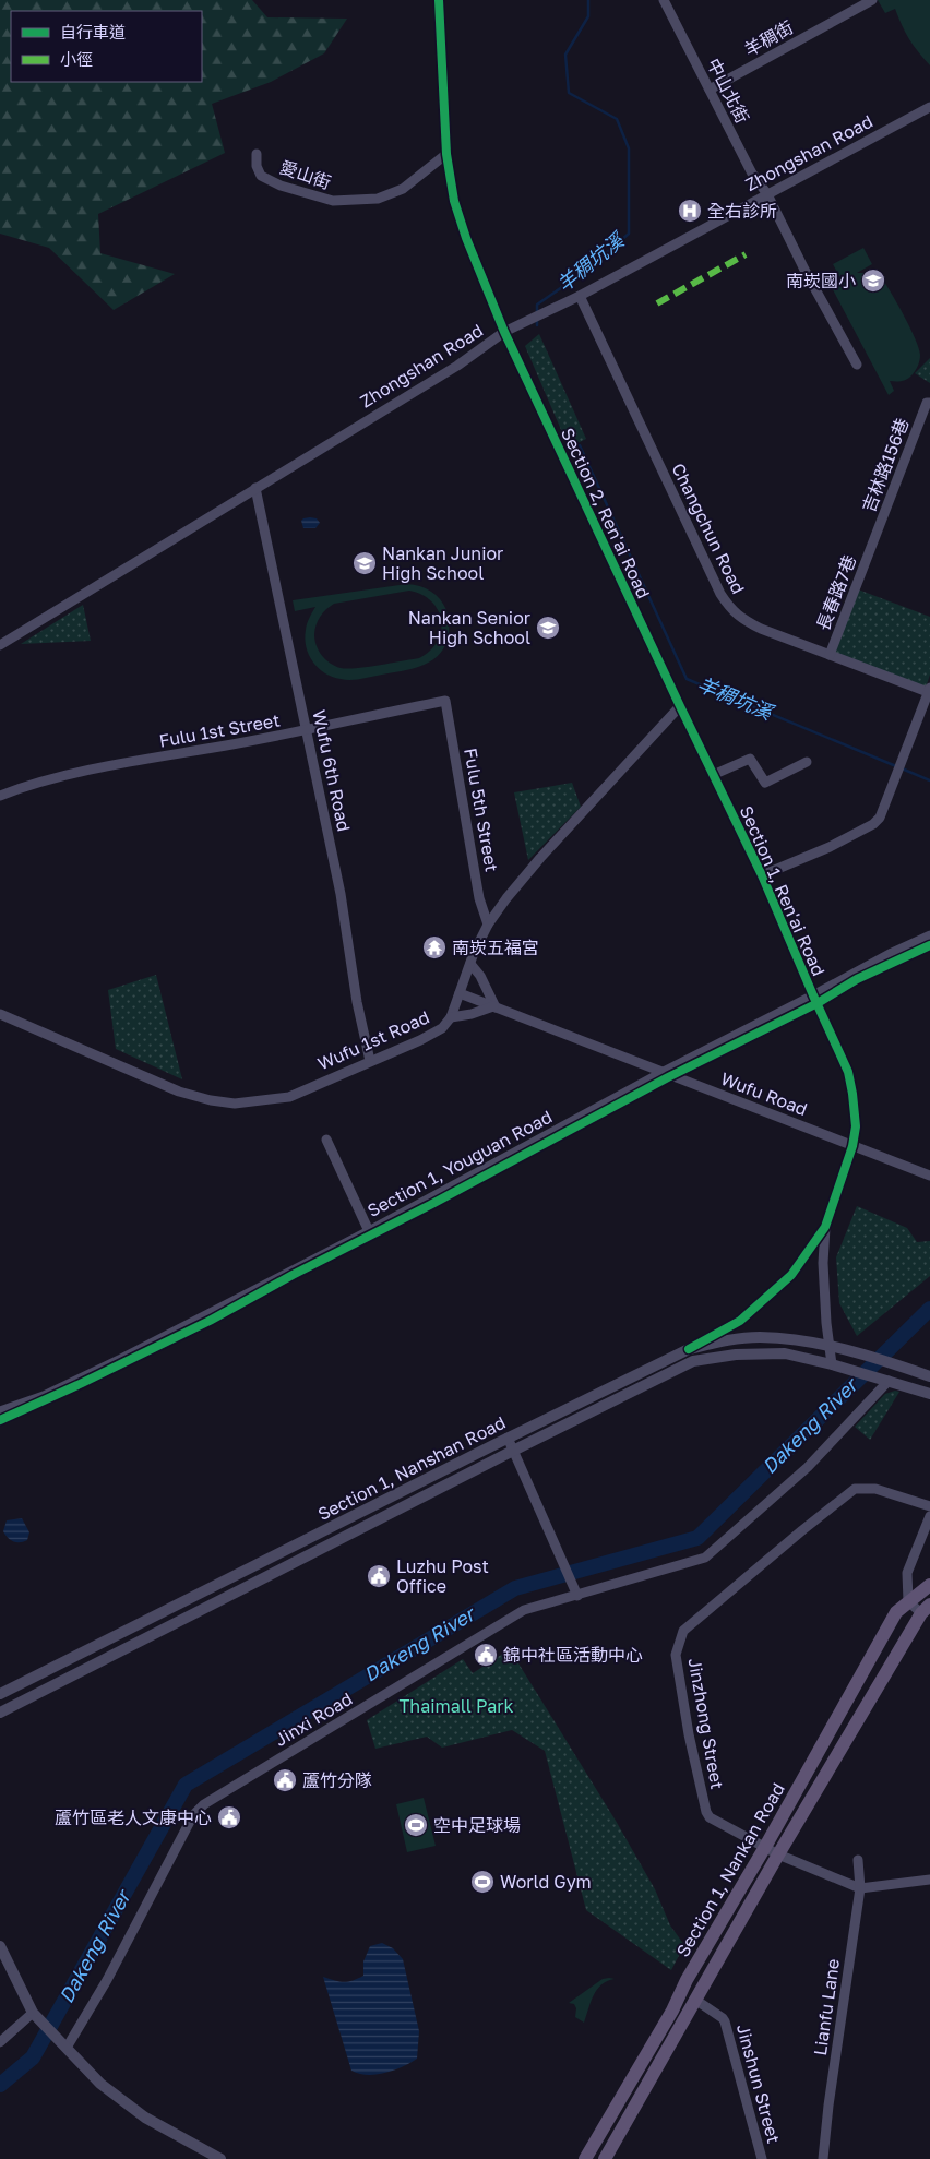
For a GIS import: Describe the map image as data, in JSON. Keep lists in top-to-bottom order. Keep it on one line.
{"streets":{"main road":["Section 1, Nankan Road"],"street":["羊稠街","中山北街","Zhongshan Road","愛山街","吉林路156巷","Section 2, Ren'ai Road","Changchun Road","長春路7巷","Fulu 1st Street","Wufu 6th Road","Fulu 5th Street","Section 1, Ren'ai Road","Wufu 1st Road","Wufu Road","Section 1, Youguan Road","Section 1, Nanshan Road","Jinxi Road","Jinzhong Street","Lianfu Lane","Jinshun Street"]},"crossings":[["羊稠街","中山北街"],["中山北街","Zhongshan Road"],["Zhongshan Road","Section 2, Ren'ai Road"],["Zhongshan Road","Changchun Road"],["Zhongshan Road","Wufu 6th Road"],["愛山街","Section 2, Ren'ai Road"],["吉林路156巷","長春路7巷"],["Section 2, Ren'ai Road","Section 1, Ren'ai Road"],["Section 2, Ren'ai Road","Wufu 1st Road"],["Changchun Road","長春路7巷"],["Fulu 1st Street","Wufu 6th Road"],["Fulu 1st Street","Fulu 5th Street"],["Wufu 6th Road","Wufu 1st Road"],["Fulu 5th Street","Wufu 1st Road"],["Section 1, Ren'ai Road","Wufu 1st Road"],["Section 1, Ren'ai Road","Wufu Road"],["Section 1, Ren'ai Road","Section 1, Youguan Road"],["Section 1, Ren'ai Road","Section 1, Nanshan Road"],["Wufu 1st Road","Wufu Road"],["Wufu Road","Section 1, Youguan Road"],["Section 1, Nanshan Road","Jinxi Road"],["Jinzhong Street","Section 1, Nankan Road"],["Jinzhong Street","Lianfu Lane"],["Section 1, Nankan Road","Jinshun Street"]],"water":["羊稠坑溪","Dakeng River"],"parks":["Thaimall Park"],"places":{"hospital":["全右診所"],"school or university":["南崁國小","Nankan Junior High School","Nankan Senior High School"],"temple":["南崁五福宮"],"public building":["Luzhu Post Office","錦中社區活動中心","蘆竹分隊","蘆竹區老人文康中心"],"sports":["空中足球場","World Gym"]},"legend":["自行車道","小徑"]}
